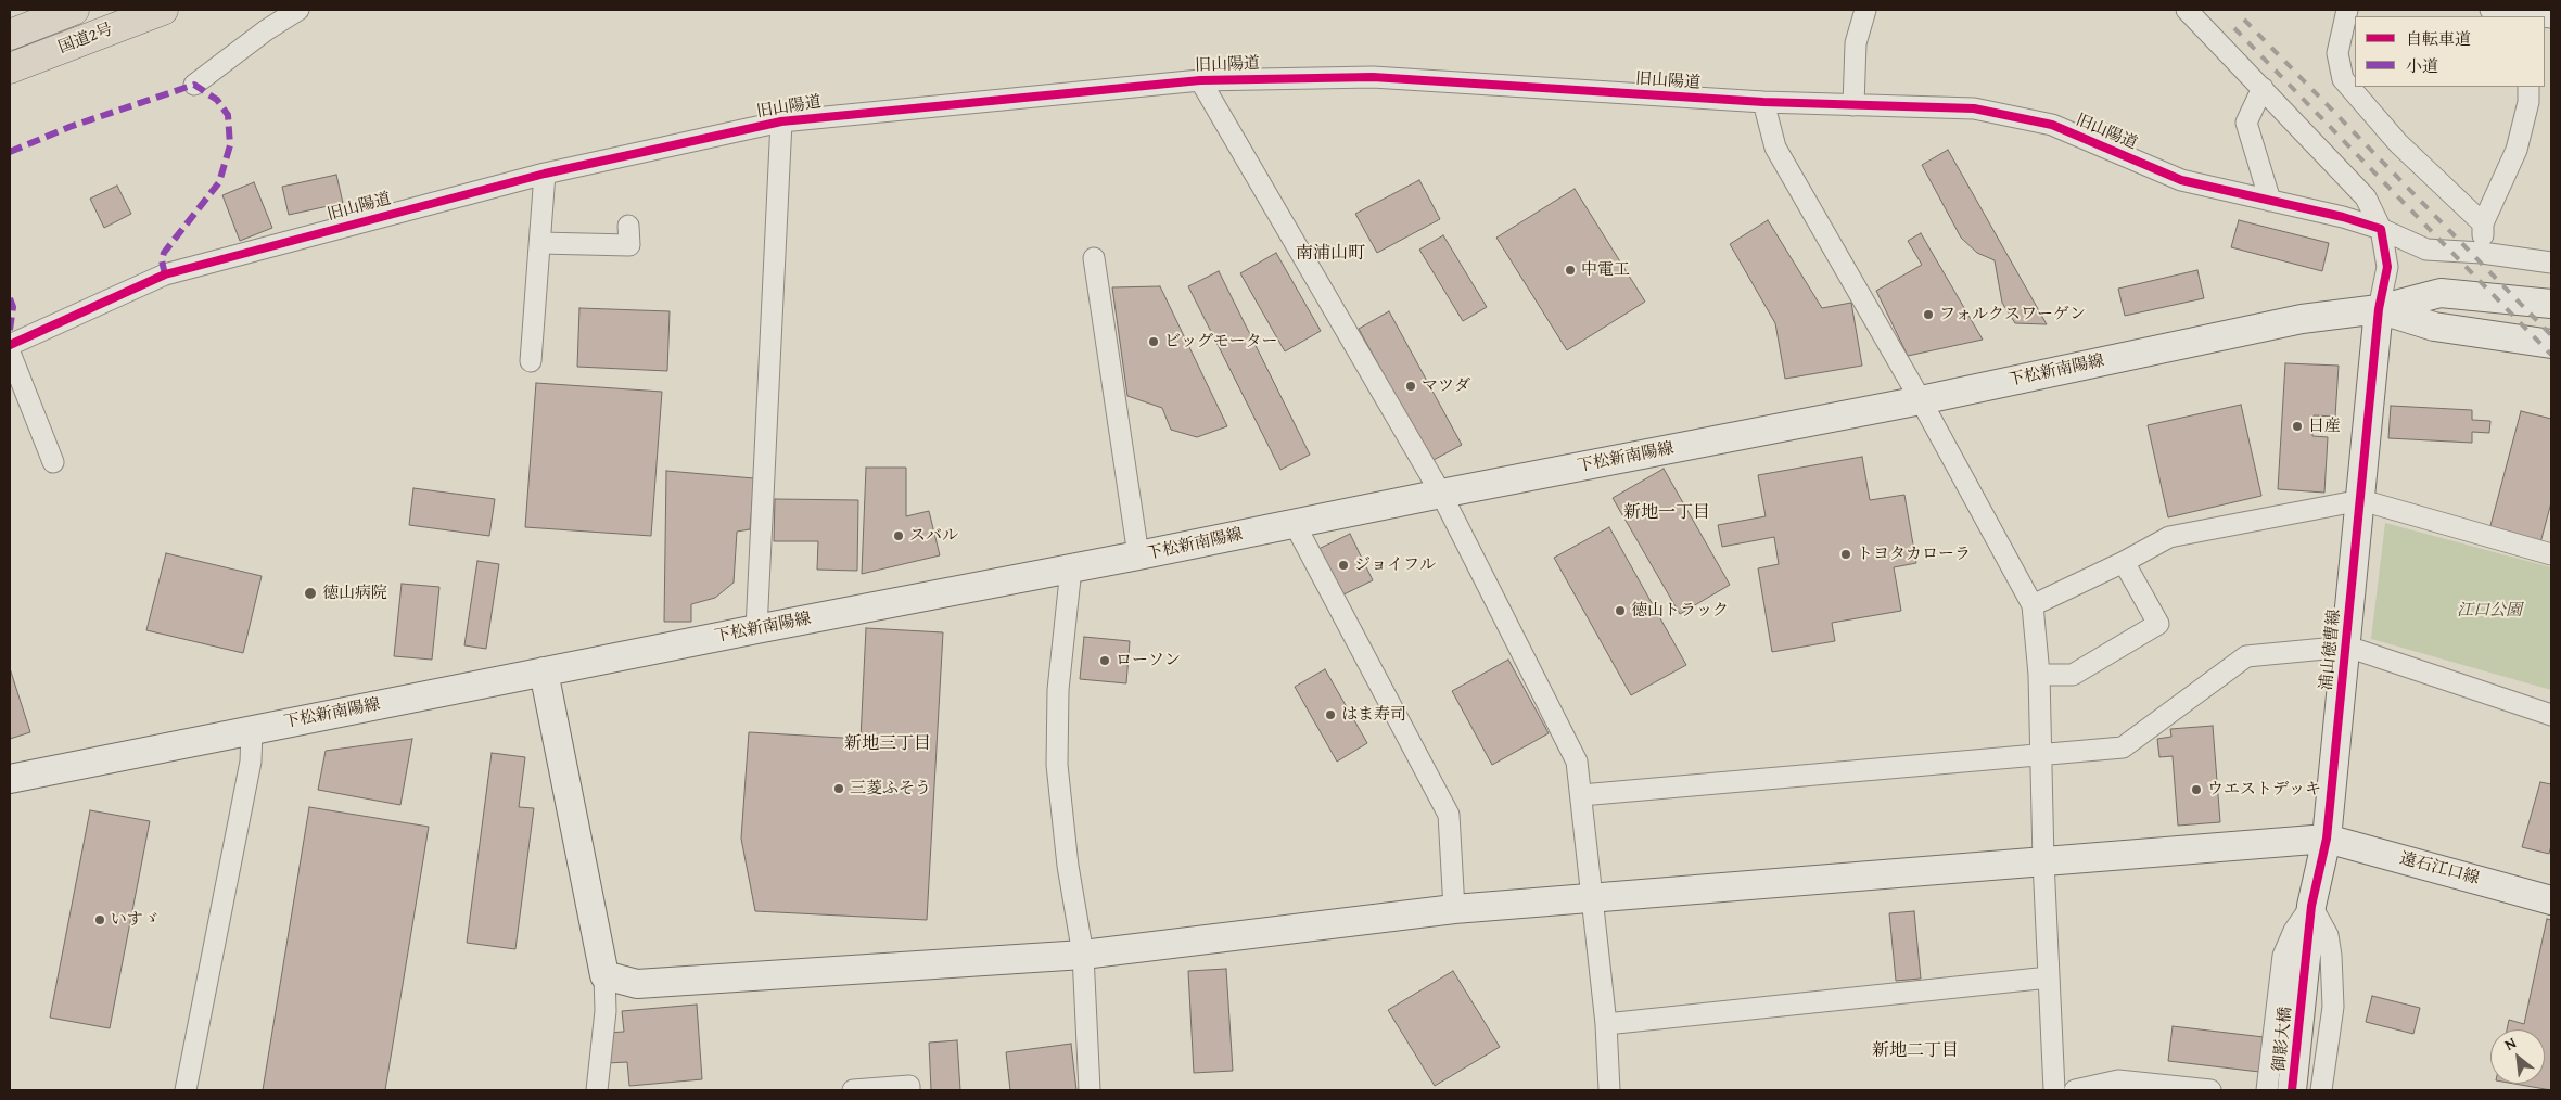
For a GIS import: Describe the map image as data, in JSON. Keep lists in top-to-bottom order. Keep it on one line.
{"streets":{"highway":["国道2号"],"street":["旧山陽道","下松新南陽線","浦山徳曹線","遠石江口線","御影大橋"]},"crossings":[["下松新南陽線","浦山徳曹線"],["浦山徳曹線","遠石江口線"],["浦山徳曹線","御影大橋"]],"districts":["南浦山町","新地一丁目","新地三丁目","新地二丁目"],"parks":["江口公園"],"places":["中電工","フォルクスワーゲン","ビッグモーター","マツダ","日産","スバル","トヨタカローラ","ジョイフル","徳山病院","徳山トラック","ローソン","はま寿司","三菱ふそう","ウエストデッキ","いすゞ"],"legend":["自転車道","小道"],"north":"top left"}
